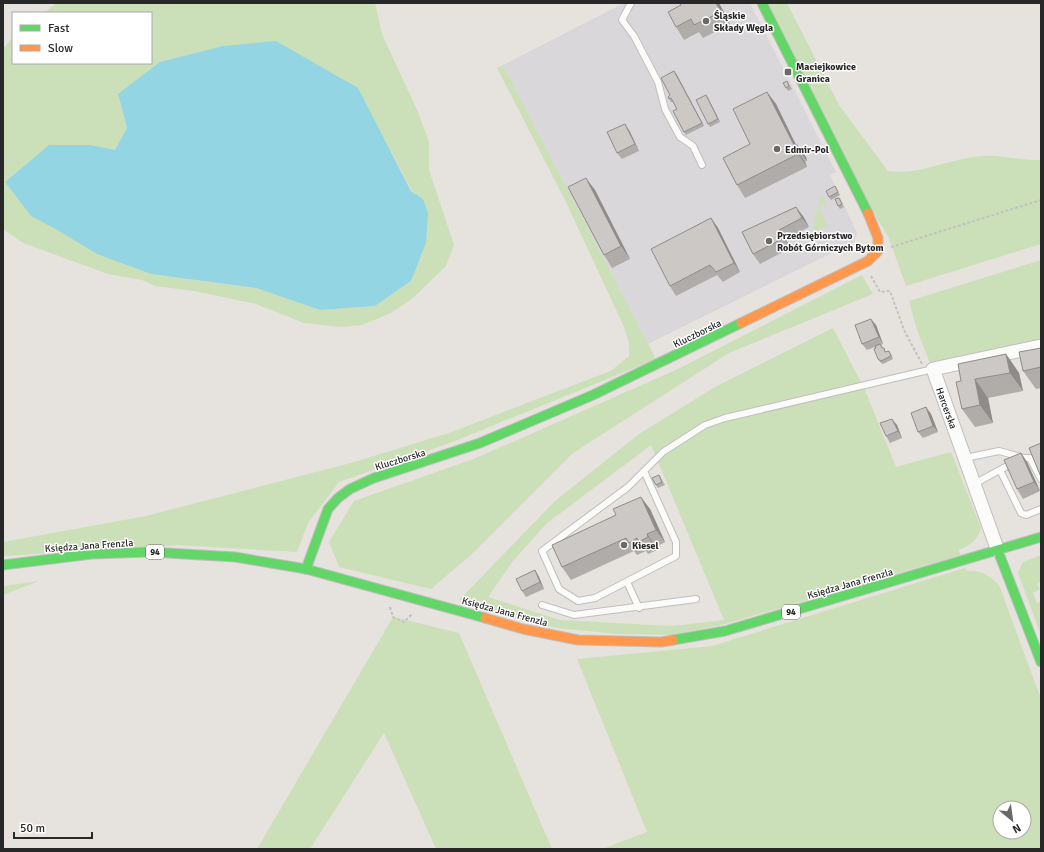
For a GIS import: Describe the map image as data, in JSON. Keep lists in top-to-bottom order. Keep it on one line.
{"streets":{"main road":["Kluczborska","Księdza Jana Frenzla","94"],"street":["Harcerska"]},"crossings":[["Kluczborska","Księdza Jana Frenzla"],["Harcerska","Księdza Jana Frenzla"]],"places":{"other":["Śląskie Składy Węgla","Edmir-Pol","Przedsiębiorstwo Robót Górniczych Bytom","Kiesel"],"transit":["Maciejkowice Granica"]},"legend":["Fast","Slow"],"scale_bar":"50 m","north":"bottom right"}
